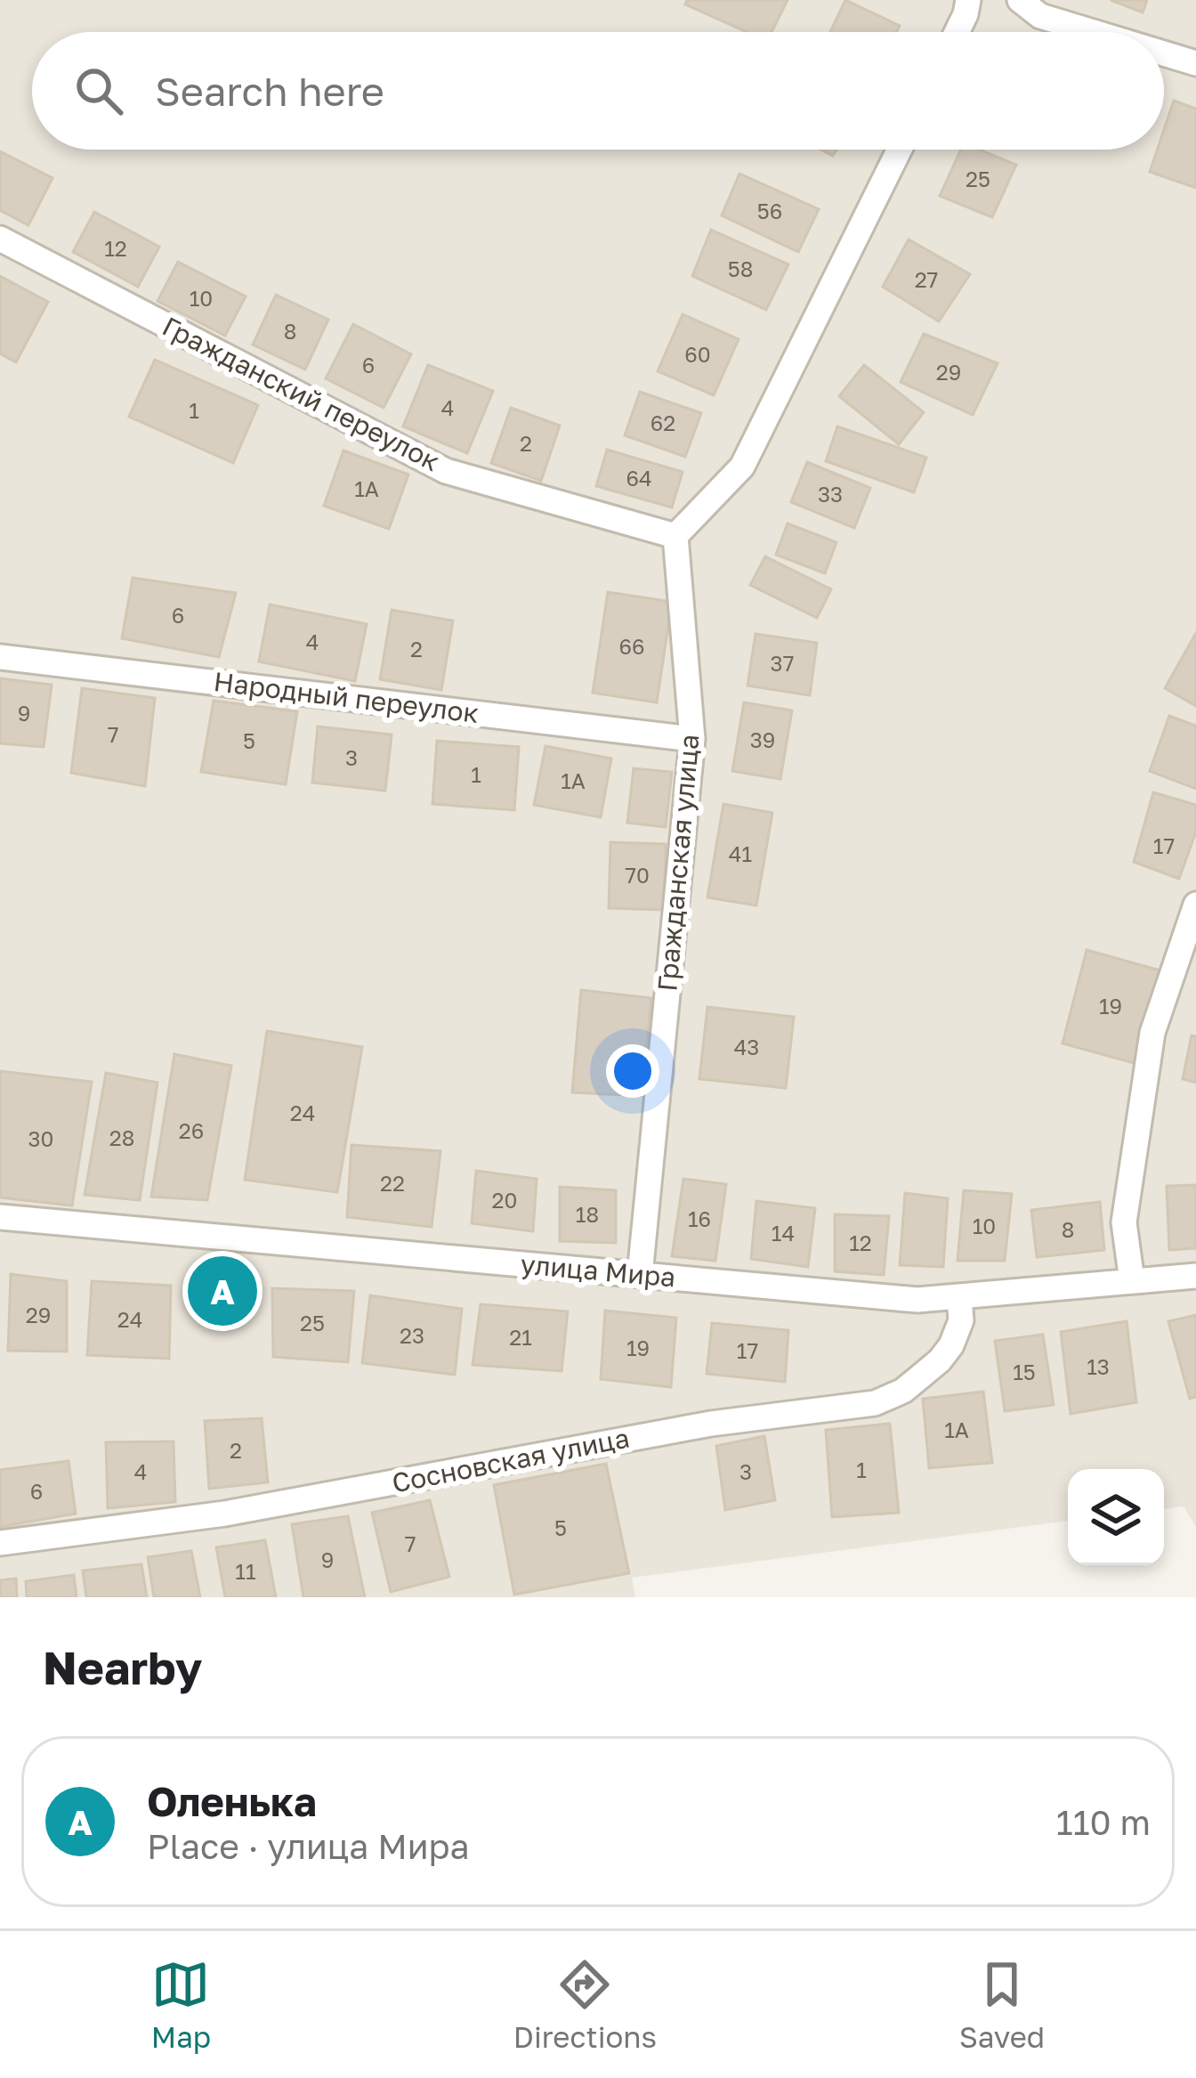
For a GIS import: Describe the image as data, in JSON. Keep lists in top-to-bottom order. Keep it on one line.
{"streets":{"street":["Гражданский переулок","Народный переулок","Гражданская улица","улица Мира","Сосновская улица"]},"crossings":[["Гражданский переулок","Гражданская улица"],["Народный переулок","Гражданская улица"],["Гражданская улица","улица Мира"],["улица Мира","Сосновская улица"]],"house_numbers":["25","56","12","58","27","10","8","60","6","29","4","1","62","2","64","1А","33","6","4","66","2","37","9","7","39","5","3","1","1А","17","41","70","19","43","24","26","28","30","22","20","18","16","10","8","14","12","29","24","25","23","21","19","17","13","15","1А","2","1","4","3","6","5","7","9","11"],"page":{"search":"Search here","pins":"A","heading":"Nearby","list":[{"mark":"A","name":"Оленька","note":"Place · улица Мира","value":"110 m"}],"nav":["Map","Directions","Saved"]}}
